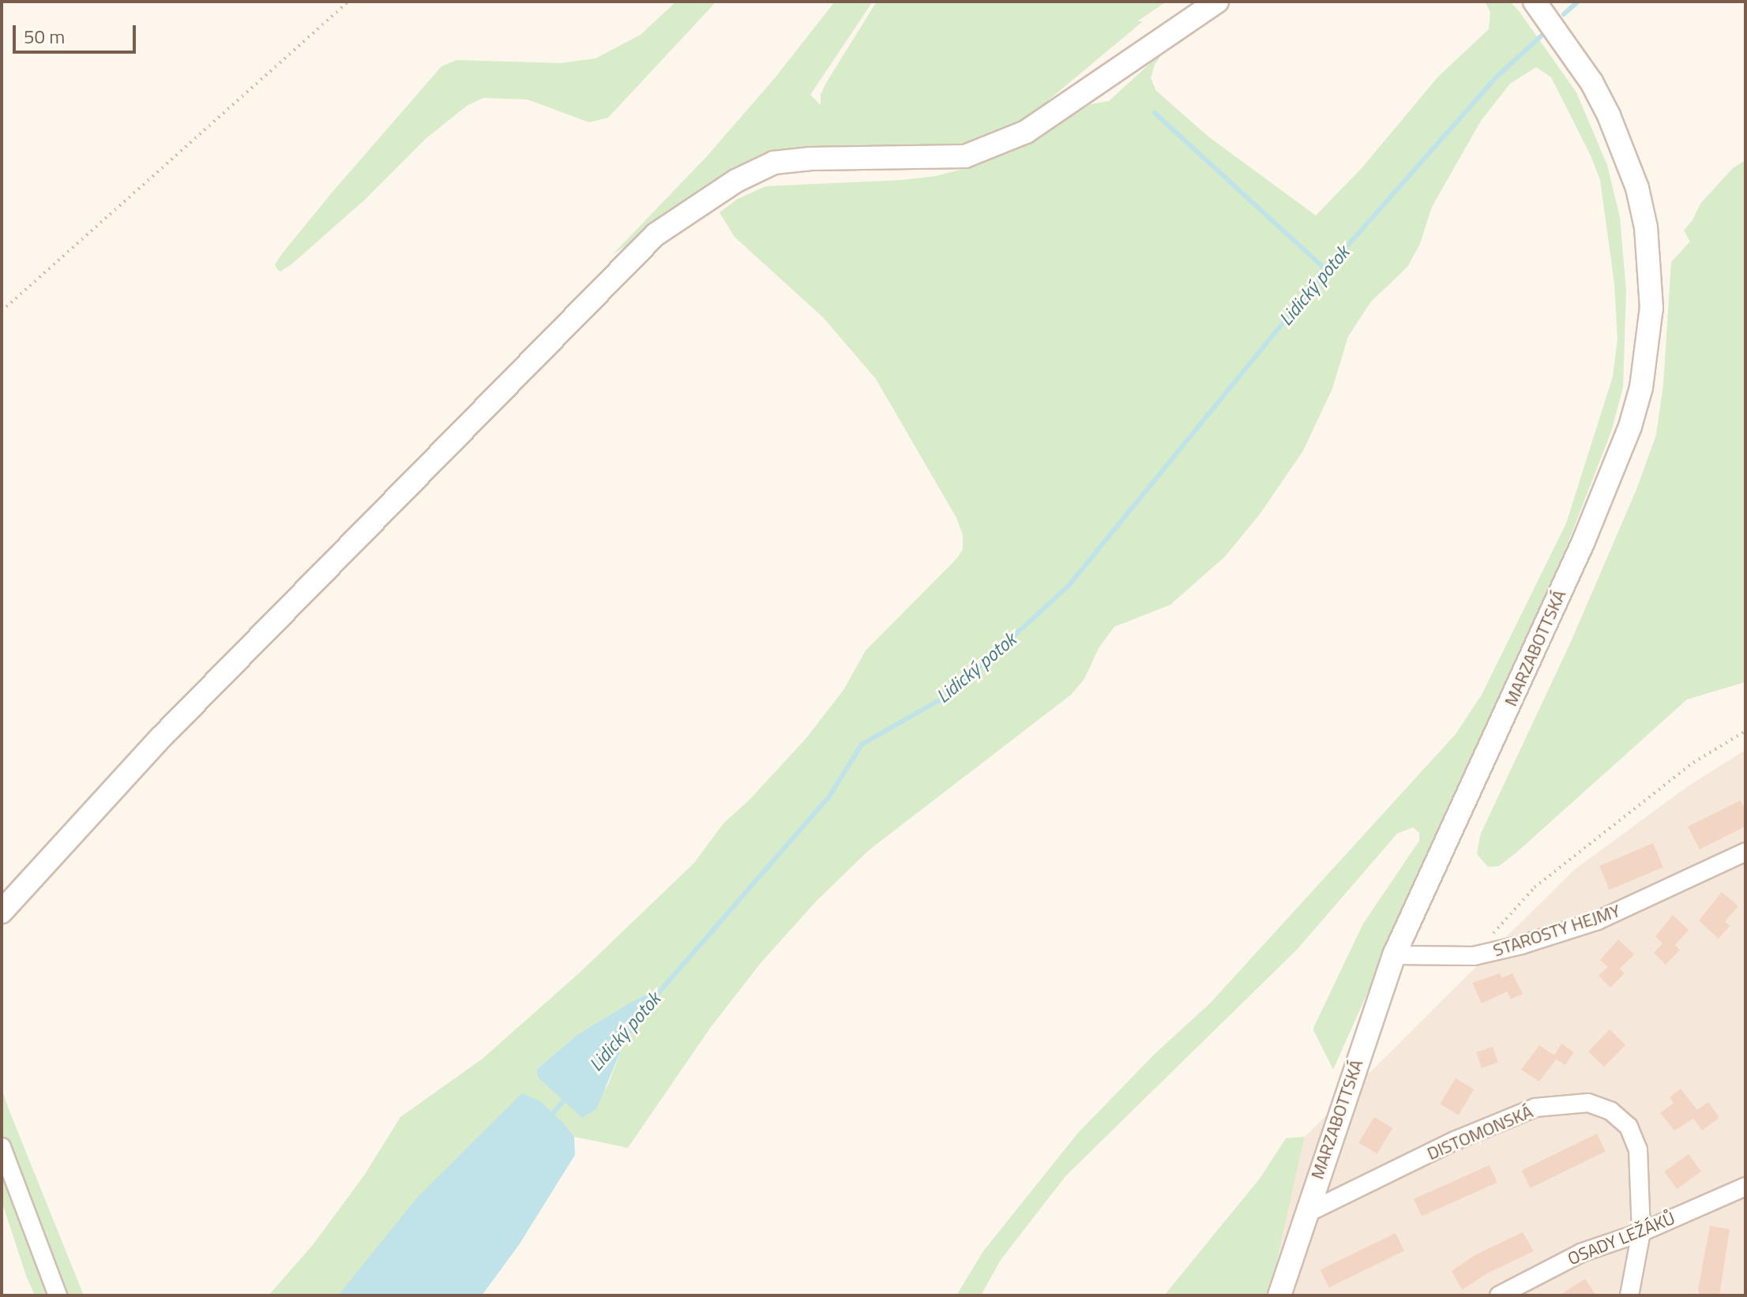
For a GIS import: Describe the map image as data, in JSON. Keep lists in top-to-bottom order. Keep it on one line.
{"streets":{"street":["MARZABOTTSKÁ","STAROSTY HEJMY","DISTOMONSKÁ","OSADY LEŽÁKŮ"]},"crossings":[["MARZABOTTSKÁ","STAROSTY HEJMY"],["MARZABOTTSKÁ","DISTOMONSKÁ"],["DISTOMONSKÁ","OSADY LEŽÁKŮ"]],"water":["Lidický potok"],"scale_bar":"50 m"}
